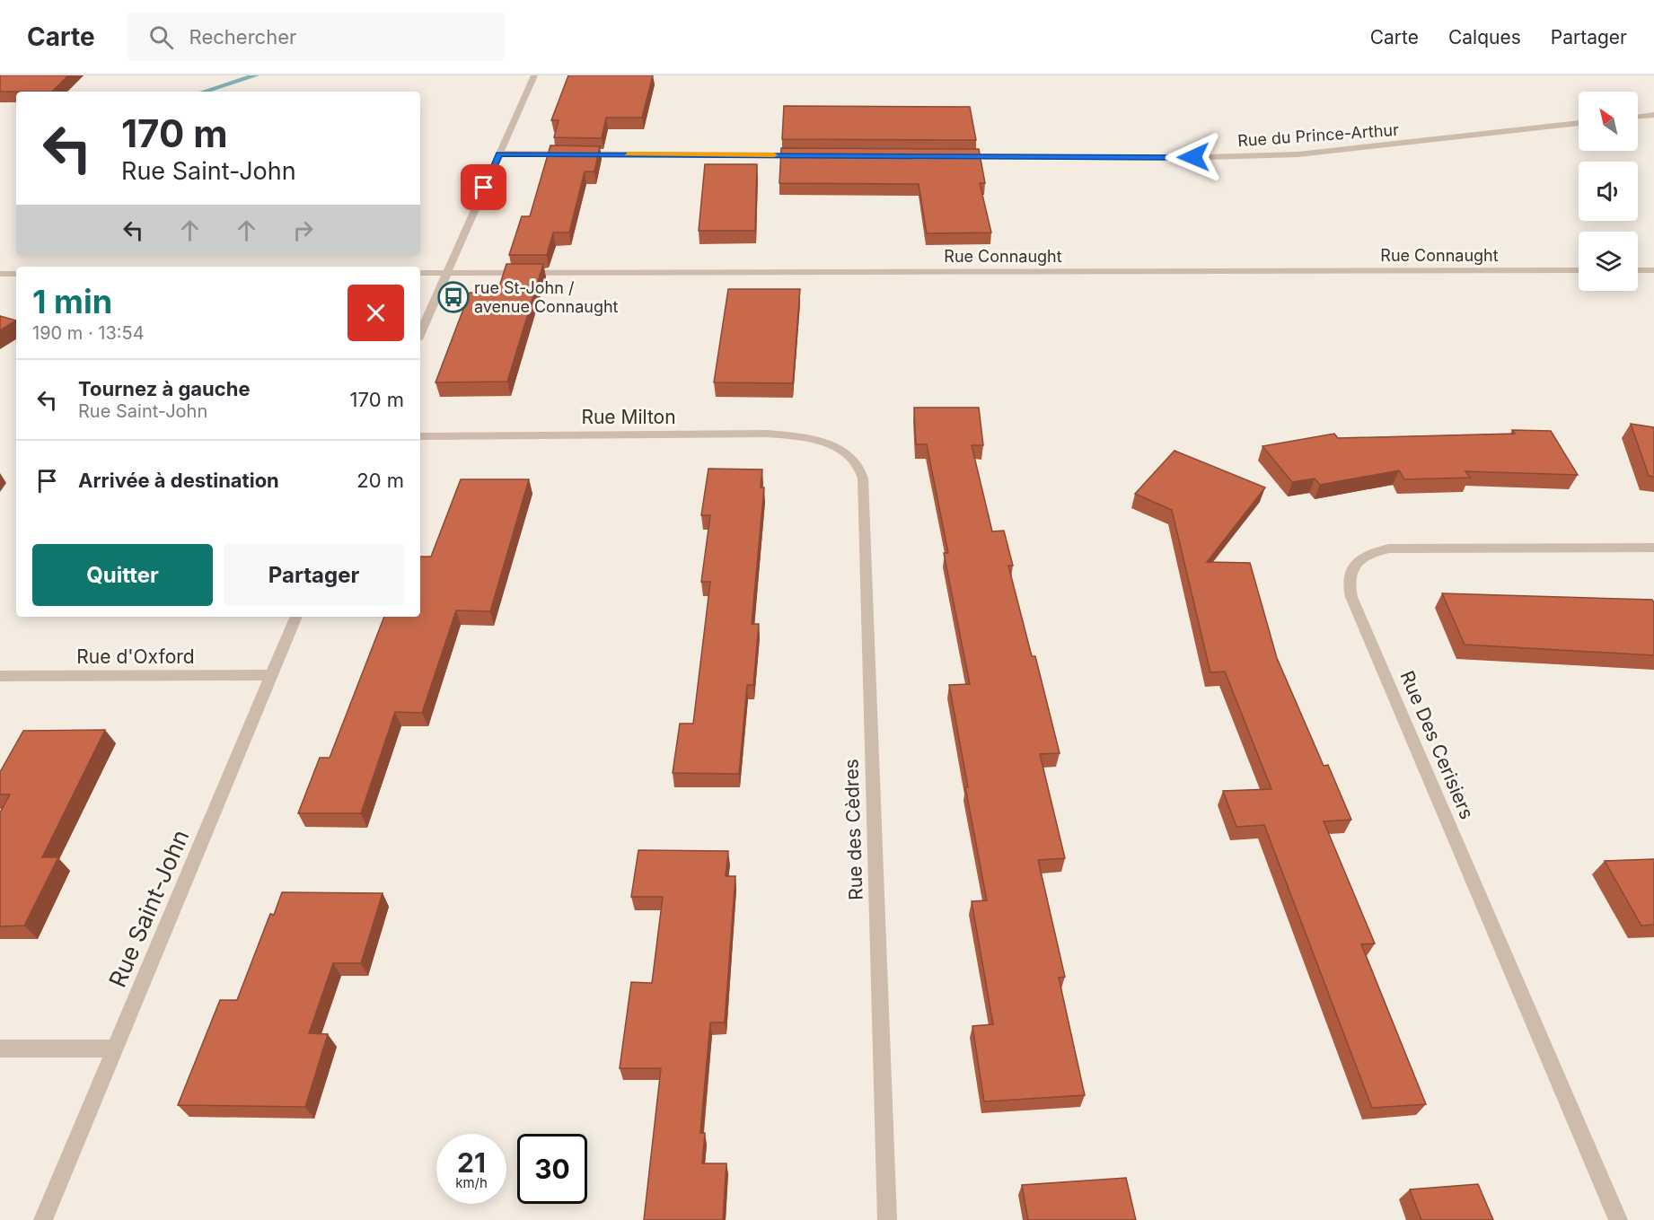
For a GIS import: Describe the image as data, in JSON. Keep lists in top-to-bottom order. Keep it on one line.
{"streets":{"street":["Rue du Prince-Arthur","Rue Connaught","Rue Milton","Rue d'Oxford","Rue Des Cerisiers","Rue des Cèdres","Rue Saint-John"]},"crossings":[["Rue Milton","Rue des Cèdres"],["Rue d'Oxford","Rue Saint-John"]],"places":{"bus stop":["rue St-John / avenue Connaught"]},"north":"top left","page":{"header":"Carte","search":"Rechercher","nav":["Carte","Calques","Partager"],"turn":["170 m","Rue Saint-John"],"heading":["1 min","190 m · 13:54"],"list":[{"name":"Tournez à gauche","note":"Rue Saint-John","value":"170 m"},{"name":"Arrivée à destination","value":"20 m"}],"buttons":["Quitter","Partager"],"speed":"21 km/h","limit":"30"}}
